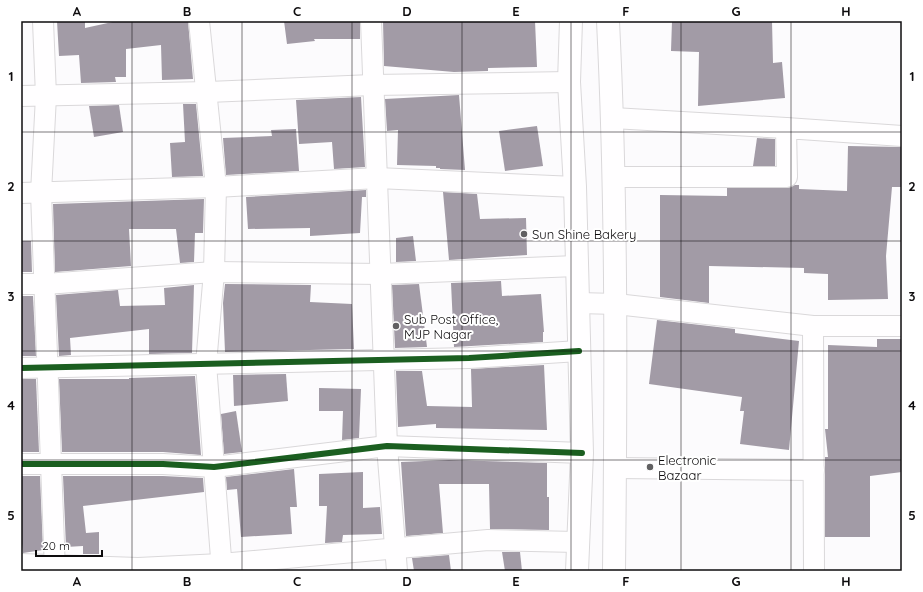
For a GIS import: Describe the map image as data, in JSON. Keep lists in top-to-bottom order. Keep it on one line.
{"places":["Sun Shine Bakery","Sub Post Office, MJP Nagar","Electronic Bazaar"],"scale_bar":"20 m","grid":{"columns":["A","B","C","D","E","F","G","H"],"rows":["1","2","3","4","5"]}}
